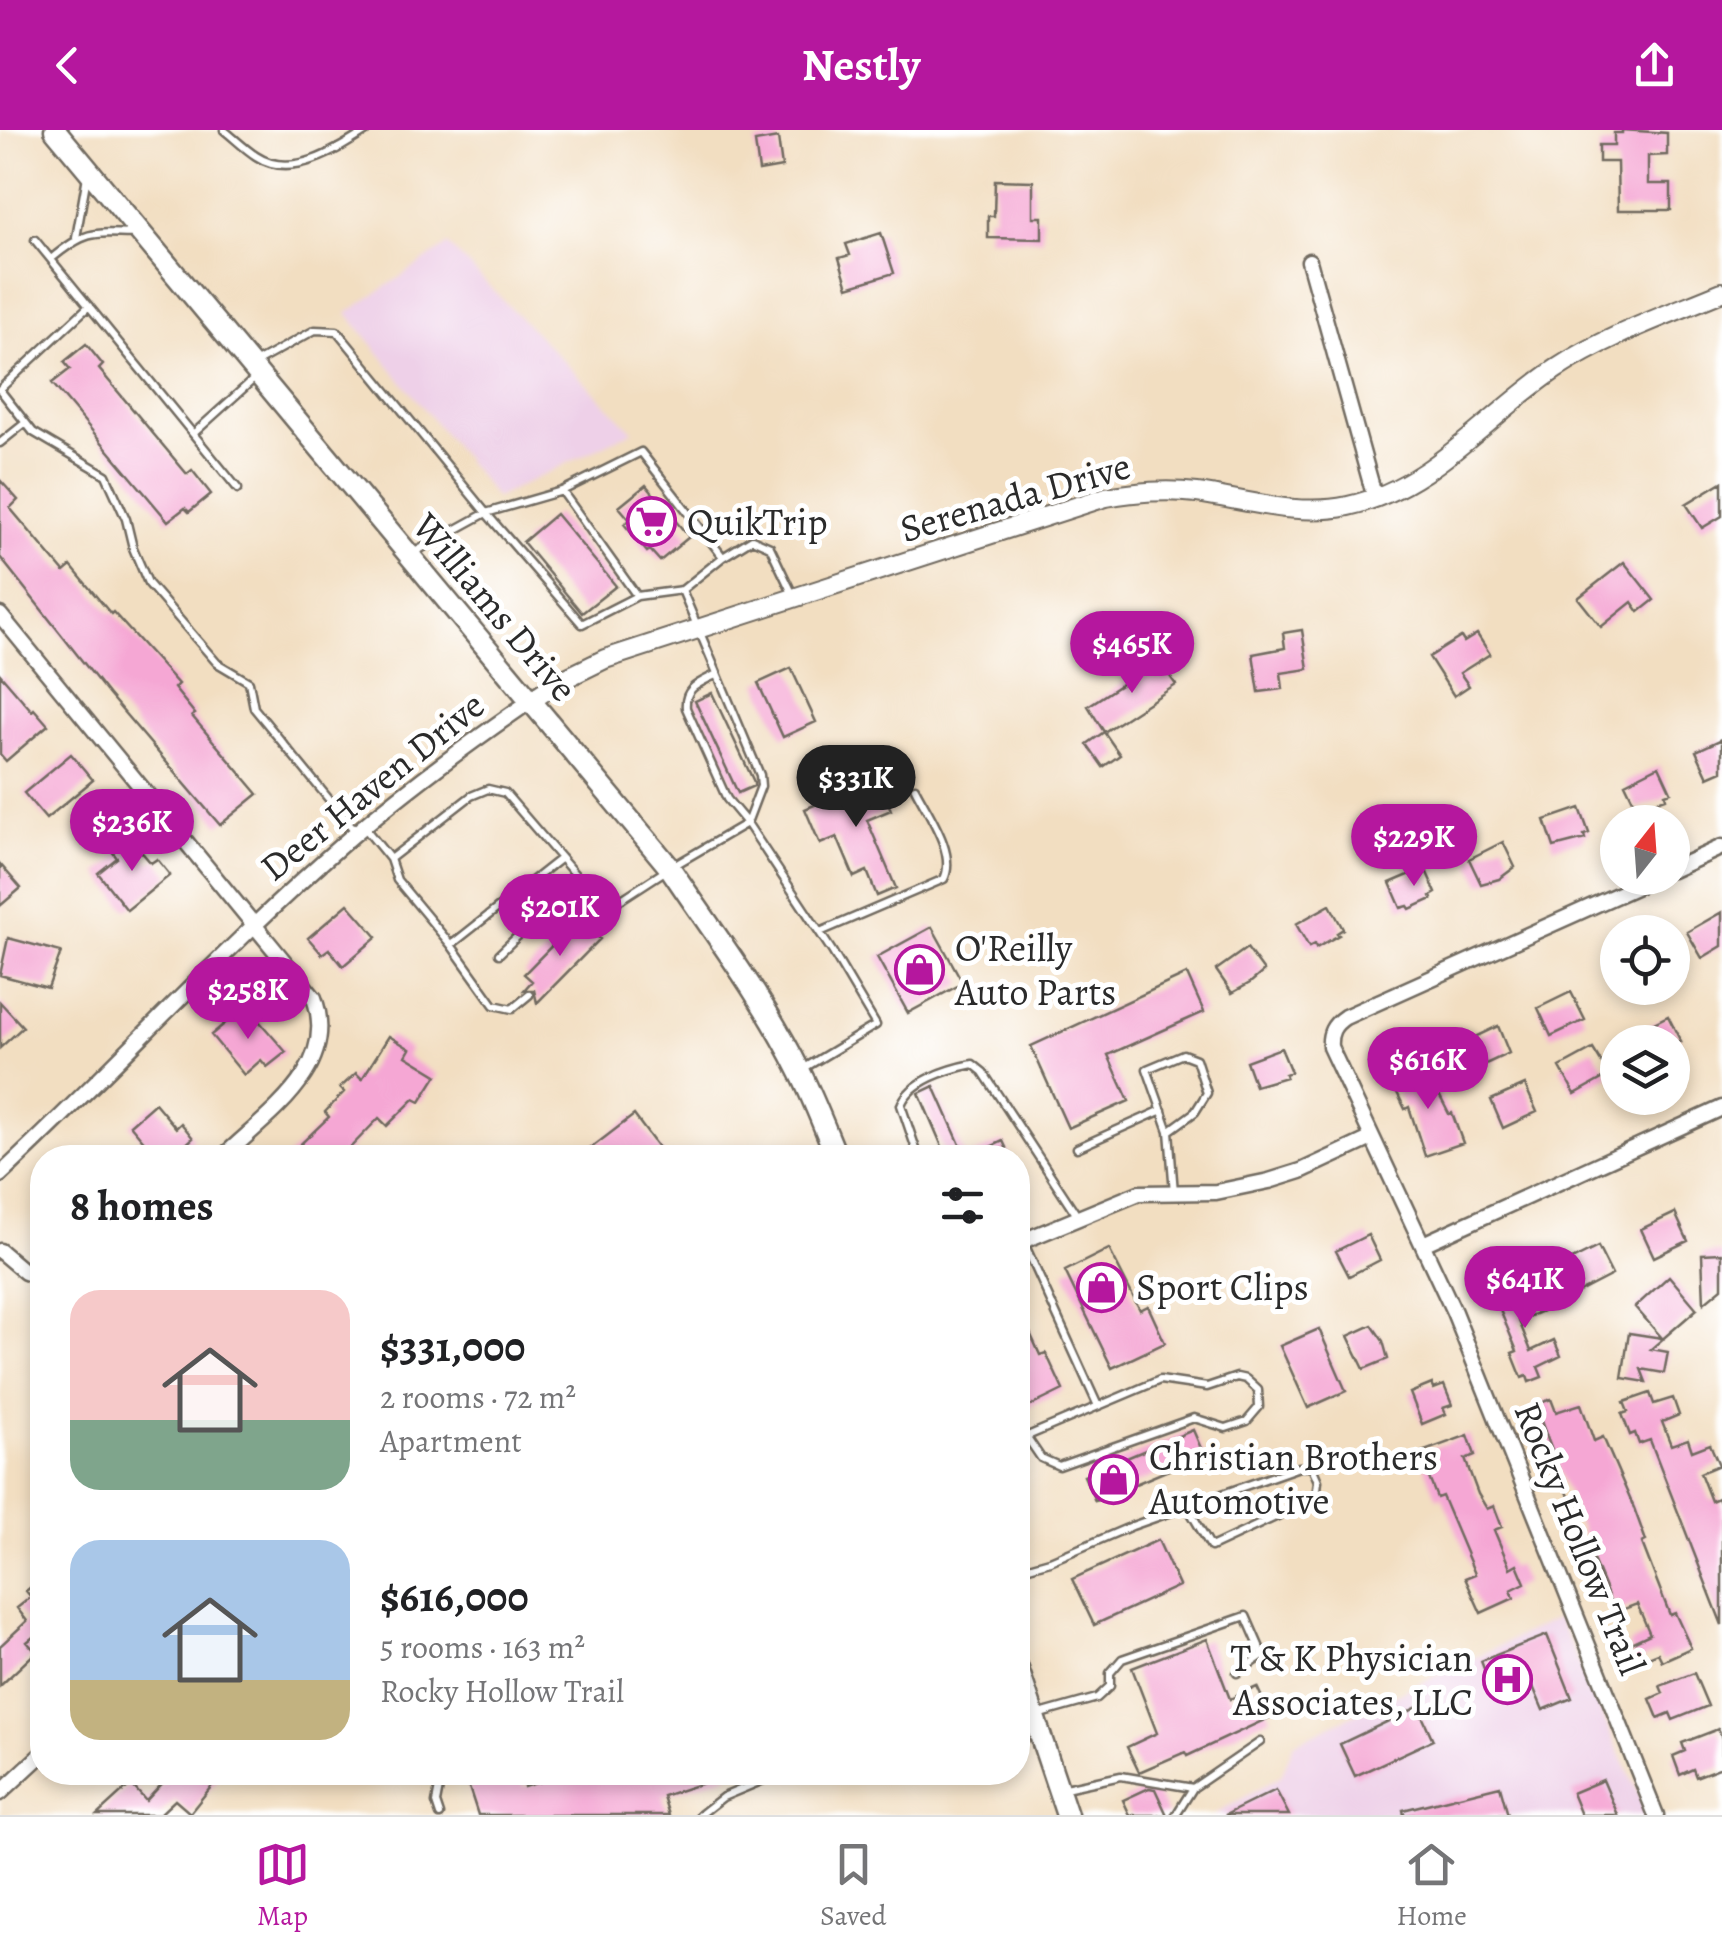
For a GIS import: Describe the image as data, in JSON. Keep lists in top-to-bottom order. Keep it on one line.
{"streets":{"main road":["Williams Drive"],"street":["Serenada Drive","Deer Haven Drive","Rocky Hollow Trail"]},"crossings":[["Serenada Drive","Williams Drive"],["Serenada Drive","Deer Haven Drive"],["Williams Drive","Deer Haven Drive"]],"places":{"supermarket":["QuikTrip"],"shop":["O'Reilly Auto Parts","Sport Clips","Christian Brothers Automotive"],"hospital":["T & K Physician Associates, LLC"]},"north":"top","page":{"header":"Nestly","price":["$465K","$331K","$236K","$229K","$201K","$258K","$616K","$641K"],"heading":"8 homes","list":[{"name":"$331,000","note":"2 rooms · 72 m² · Apartment"},{"name":"$616,000","note":"5 rooms · 163 m² · Rocky Hollow Trail"}],"tabs":["Map","Saved","Home"]}}
